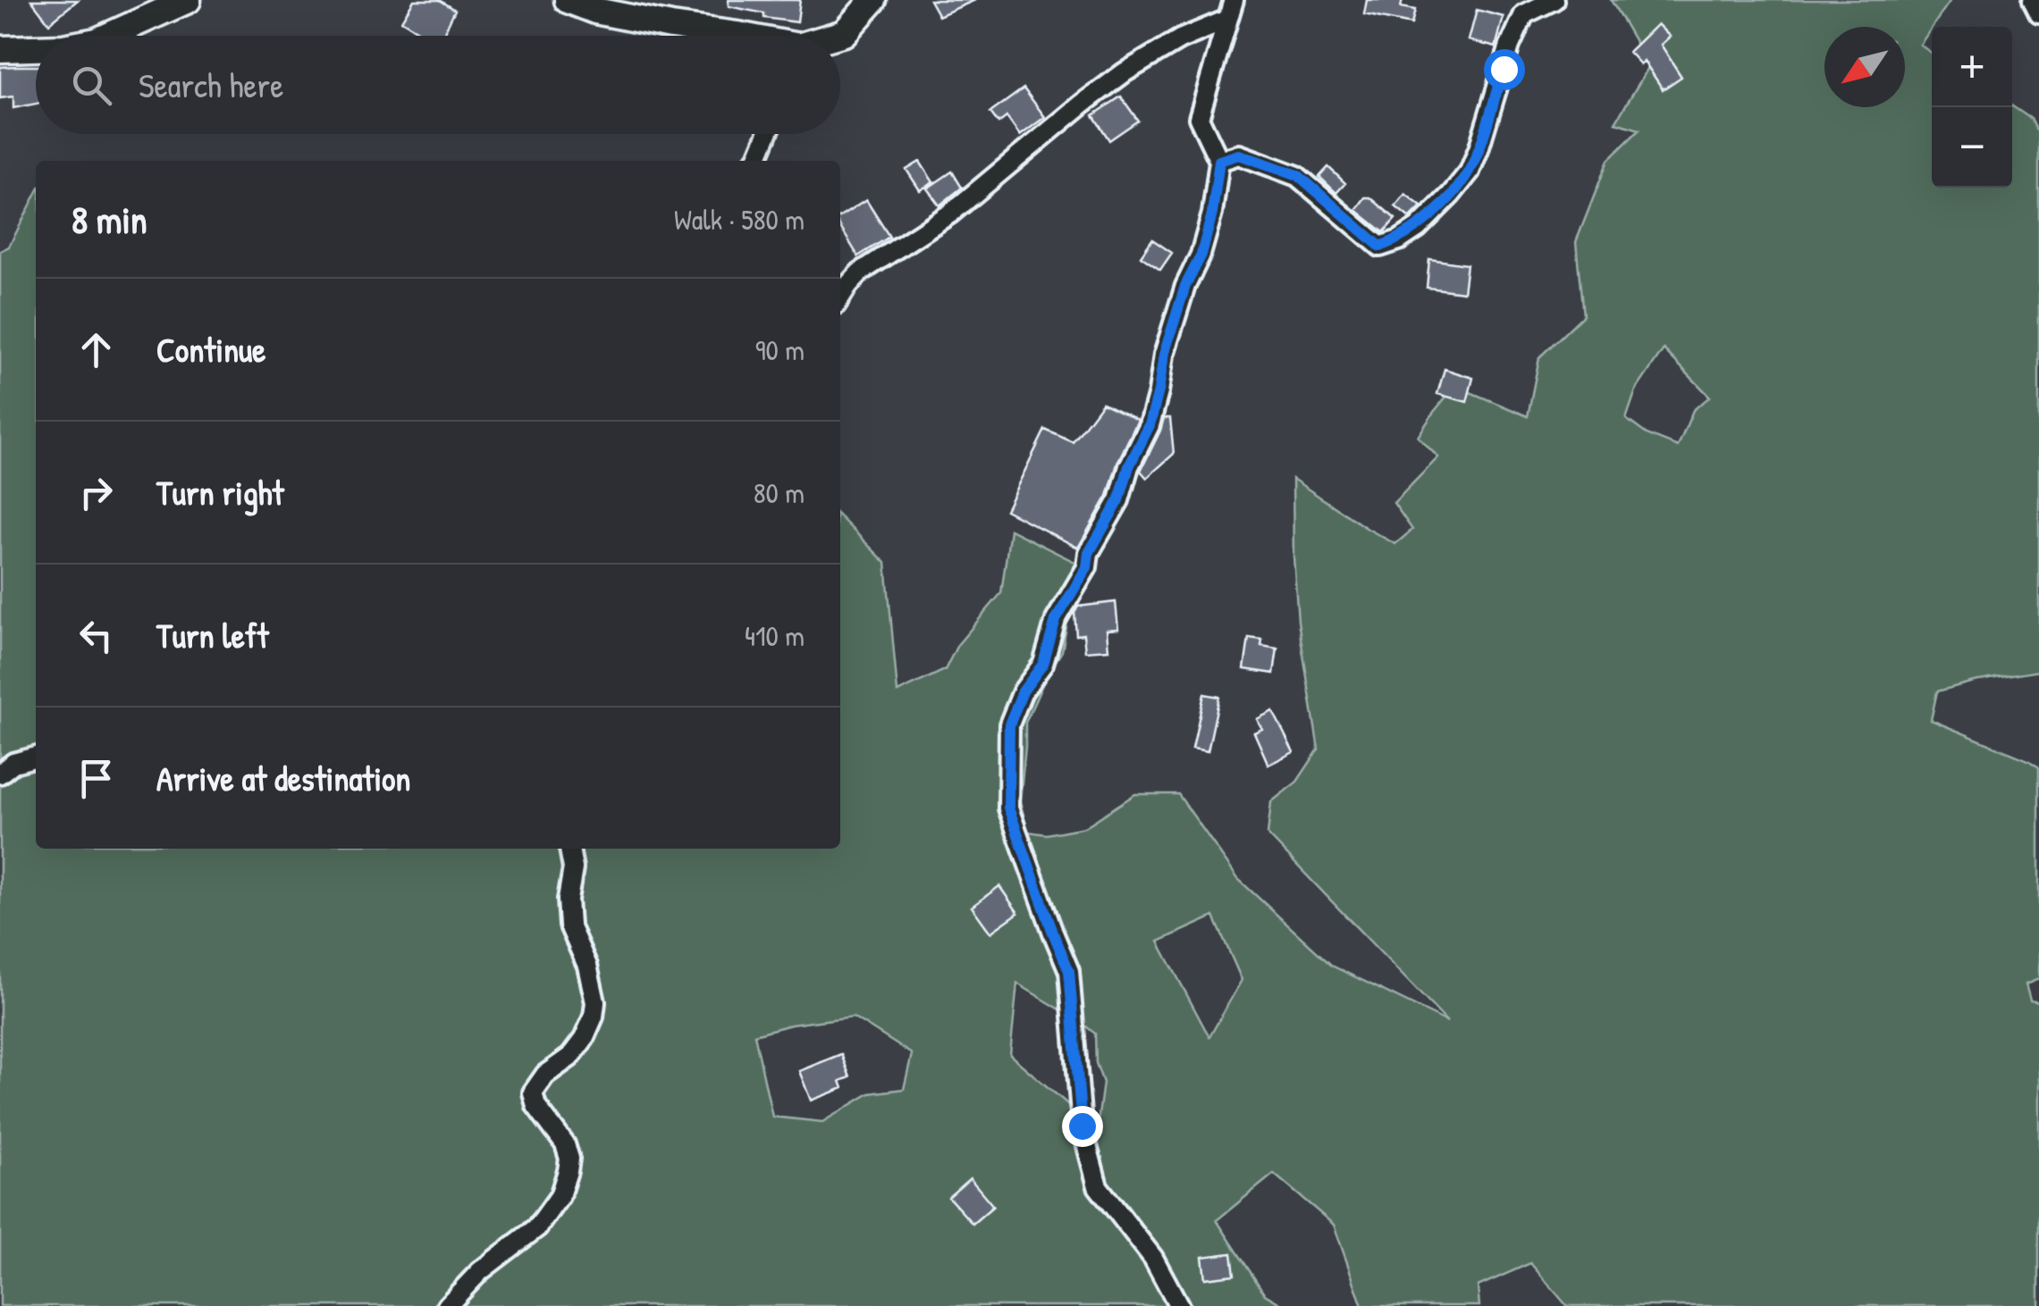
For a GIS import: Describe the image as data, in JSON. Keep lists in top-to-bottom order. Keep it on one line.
{"north":"bottom left","page":{"map_buttons":["+","−"],"search":"Search here","heading":["8 min","Walk · 580 m"],"list":[["Continue","90 m"],["Turn right","80 m"],["Turn left","410 m"],"Arrive at destination"]}}
